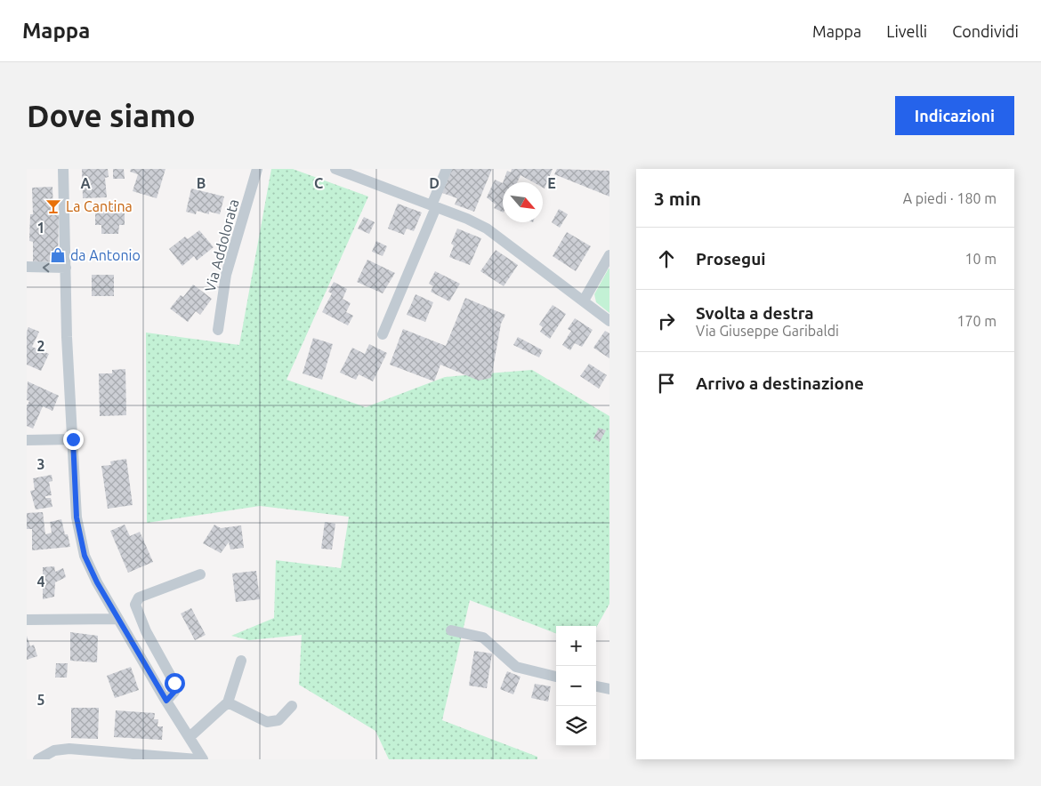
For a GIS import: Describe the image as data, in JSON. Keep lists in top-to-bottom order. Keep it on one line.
{"streets":{"street":["Via Addolorata"]},"places":{"bar":["La Cantina"],"shop":["da Antonio"]},"north":"bottom right","page":{"header":"Mappa","nav":["Mappa","Livelli","Condividi"],"buttons":"Indicazioni","title":"Dove siamo","heading":["3 min","A piedi · 180 m"],"list":[["Prosegui","10 m"],["Svolta a destra","Via Giuseppe Garibaldi","170 m"],"Arrivo a destinazione"],"map_buttons":["+","−"]},"grid":{"columns":["A","B","C","D","E"],"rows":["1","2","3","4","5"]}}
